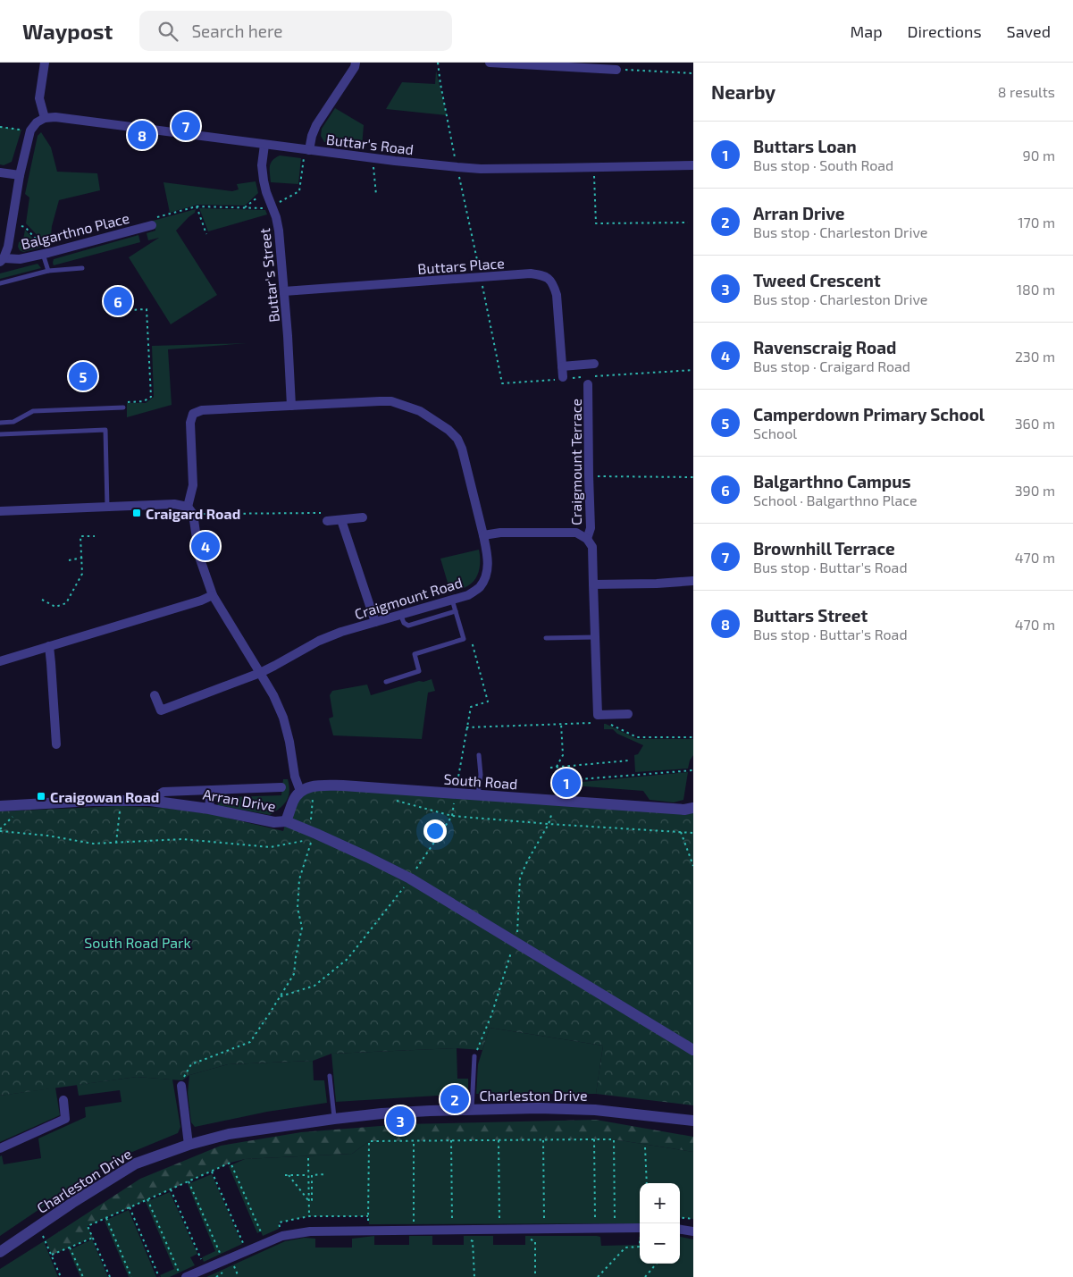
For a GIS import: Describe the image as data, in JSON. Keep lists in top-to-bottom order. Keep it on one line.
{"streets":{"street":["Buttar's Road","Balgarthno Place","Buttars Place","Buttar's Street","Craigmount Terrace","Craigmount Road","South Road","Arran Drive","Charleston Drive"]},"crossings":[["Buttar's Road","Buttar's Street"],["Buttars Place","Buttar's Street"]],"parks":["South Road Park"],"places":{"transit":["Craigard Road","Craigowan Road"]},"page":{"header":"Waypost","search":"Search here","nav":["Map","Directions","Saved"],"heading":["Nearby","8 results"],"pins":["7","8","6","5","4","1","2","3"],"list":[{"mark":"1","name":"Buttars Loan","note":"Bus stop · South Road","value":"90 m"},{"mark":"2","name":"Arran Drive","note":"Bus stop · Charleston Drive","value":"170 m"},{"mark":"3","name":"Tweed Crescent","note":"Bus stop · Charleston Drive","value":"180 m"},{"mark":"4","name":"Ravenscraig Road","note":"Bus stop · Craigard Road","value":"230 m"},{"mark":"5","name":"Camperdown Primary School","note":"School","value":"360 m"},{"mark":"6","name":"Balgarthno Campus","note":"School · Balgarthno Place","value":"390 m"},{"mark":"7","name":"Brownhill Terrace","note":"Bus stop · Buttar's Road","value":"470 m"},{"mark":"8","name":"Buttars Street","note":"Bus stop · Buttar's Road","value":"470 m"}],"map_buttons":["+","−"]}}
